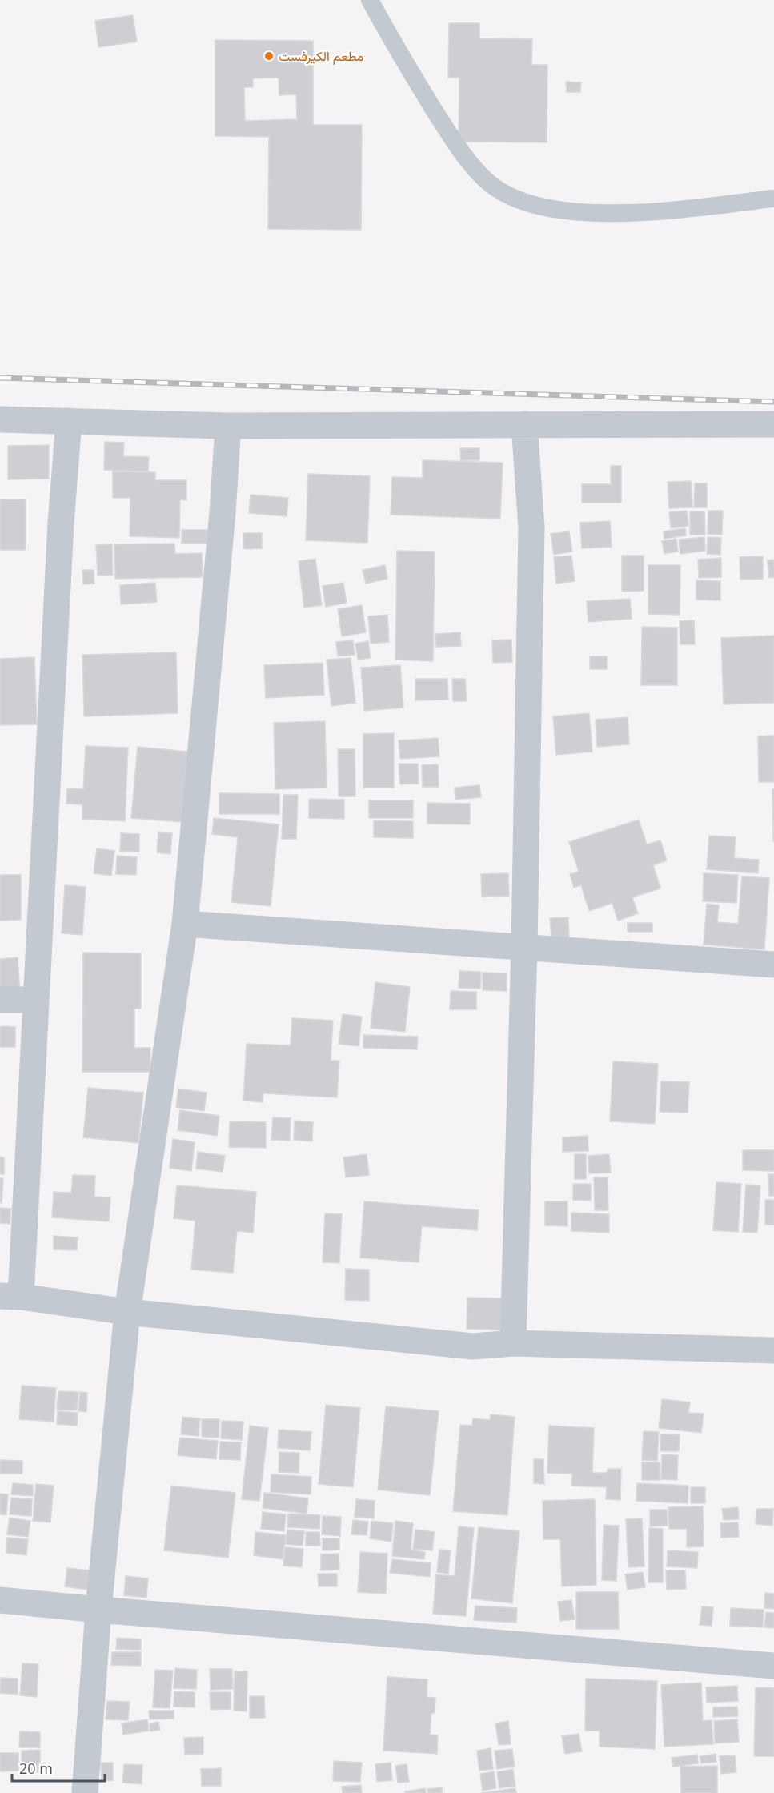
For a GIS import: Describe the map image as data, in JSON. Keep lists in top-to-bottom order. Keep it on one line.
{"places":["مطعم الكيرفست"],"scale_bar":"20 m"}
